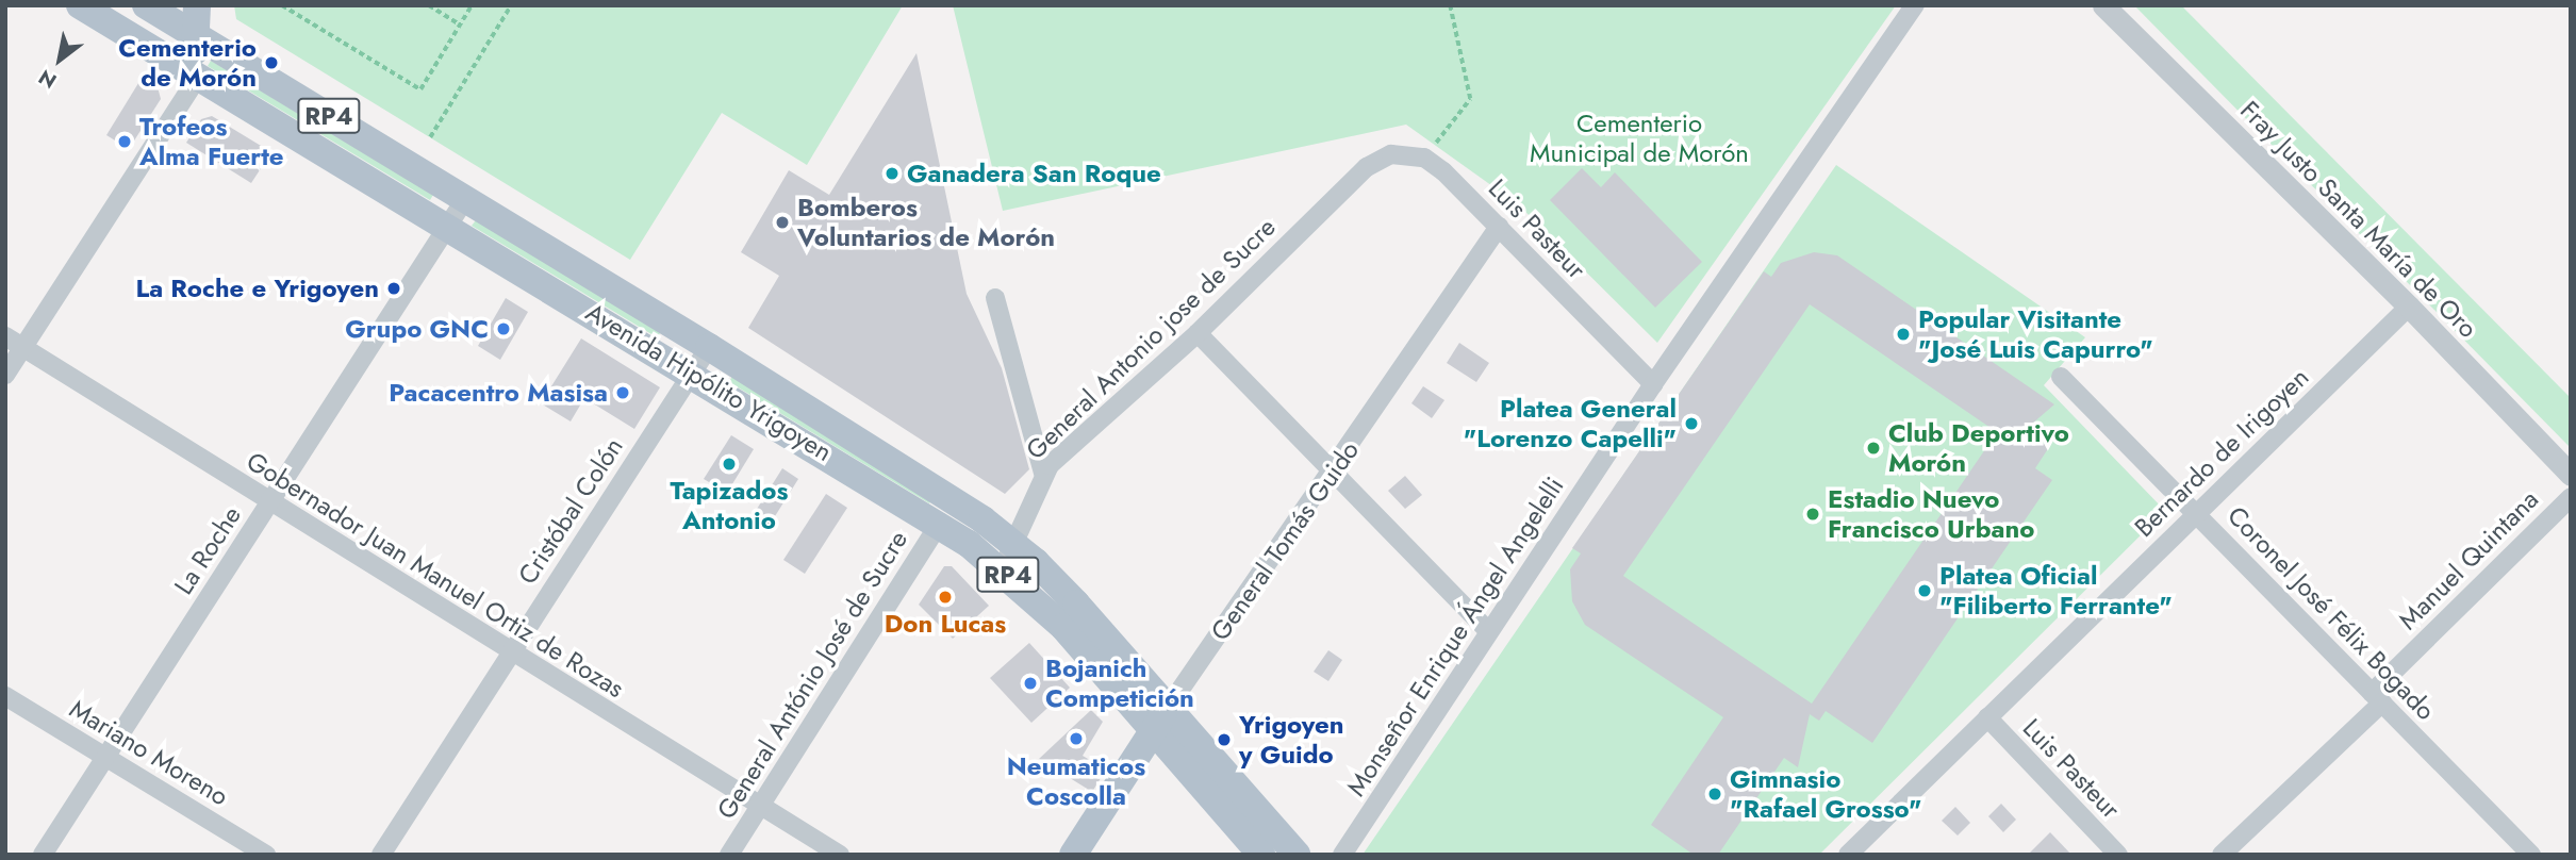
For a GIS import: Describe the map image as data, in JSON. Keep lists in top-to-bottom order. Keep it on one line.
{"streets":{"main road":["RP4","Avenida Hipólito Yrigoyen","General Tomás Guido"],"street":["Fray Justo Santa María de Oro","Luis Pasteur","General Antonio jose de Sucre","Bernardo de Irigoyen","Cristóbal Colón","La Roche","Manuel Quintana","Gobernador Juan Manuel Ortiz de Rozas","Coronel José Félix Bogado","Monseñor Enrique Ángel Angelelli","General António José de Sucre","Mariano Moreno"]},"crossings":[["Fray Justo Santa María de Oro","Bernardo de Irigoyen"],["Luis Pasteur","General Antonio jose de Sucre"],["Luis Pasteur","Bernardo de Irigoyen"],["Luis Pasteur","General Tomás Guido"],["Luis Pasteur","Monseñor Enrique Ángel Angelelli"],["General Antonio jose de Sucre","Avenida Hipólito Yrigoyen"],["Avenida Hipólito Yrigoyen","Cristóbal Colón"],["Avenida Hipólito Yrigoyen","General Tomás Guido"],["Avenida Hipólito Yrigoyen","La Roche"],["Avenida Hipólito Yrigoyen","General António José de Sucre"],["Bernardo de Irigoyen","Coronel José Félix Bogado"],["Cristóbal Colón","Gobernador Juan Manuel Ortiz de Rozas"],["La Roche","Gobernador Juan Manuel Ortiz de Rozas"],["La Roche","Mariano Moreno"],["Manuel Quintana","Coronel José Félix Bogado"],["Gobernador Juan Manuel Ortiz de Rozas","General António José de Sucre"]],"parks":["Cementerio Municipal de Morón"],"places":["Cementerio de Morón","Trofeos Alma Fuerte","Ganadera San Roque","Bomberos Voluntarios de Morón","La Roche e Yrigoyen","Grupo GNC","Popular Visitante \"José Luis Capurro\"","Pacacentro Masisa","Platea General \"Lorenzo Capelli\"","Club Deportivo Morón","Tapizados Antonio","Estadio Nuevo Francisco Urbano","Platea Oficial \"Filiberto Ferrante\"","Don Lucas","Bojanich Competición","Neumaticos Coscolla","Yrigoyen y Guido","Gimnasio \"Rafael Grosso\""],"north":"bottom left"}
